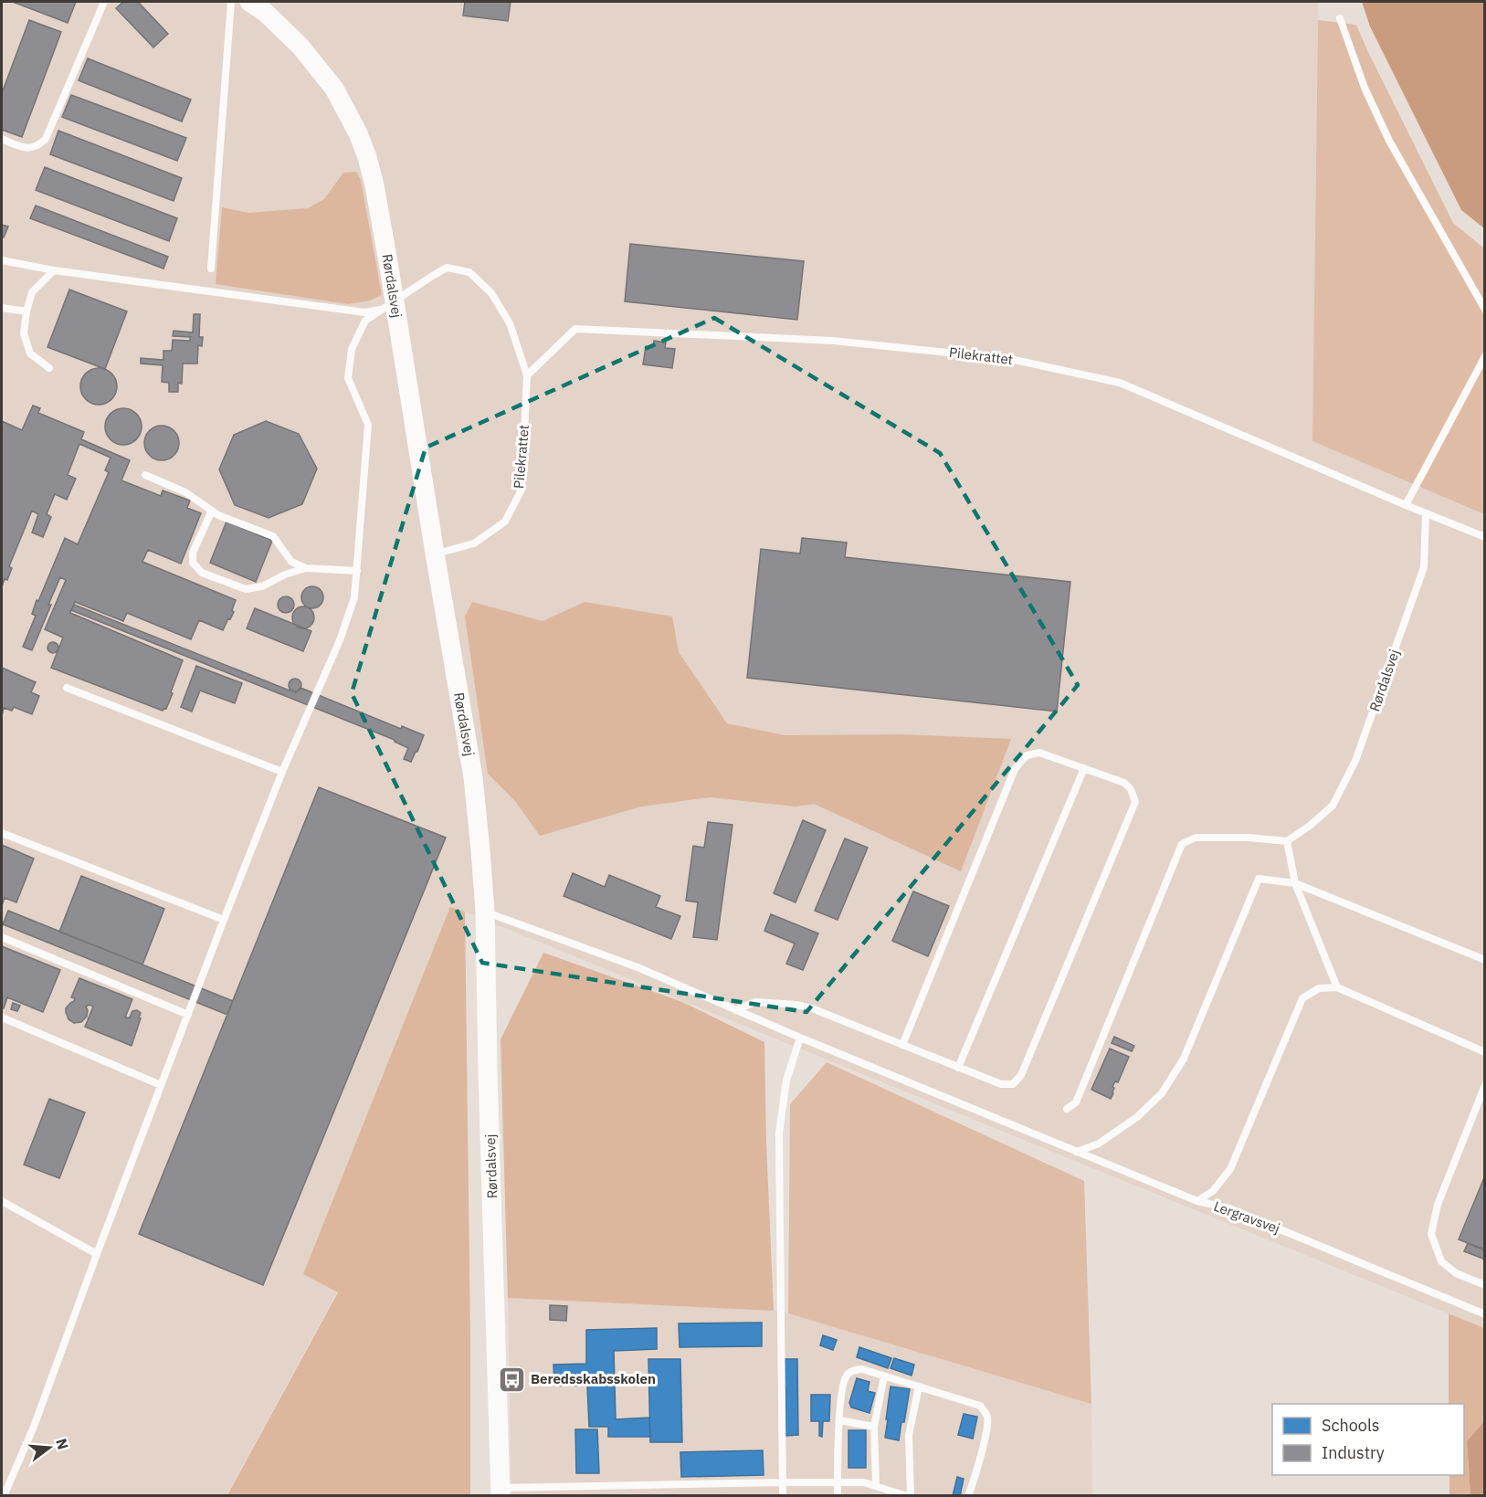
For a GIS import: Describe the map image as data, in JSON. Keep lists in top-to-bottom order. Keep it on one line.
{"streets":{"street":["Rørdalsvej"],"lane":["Pilekrattet","Lergravsvej"]},"crossings":[["Rørdalsvej","Pilekrattet"]],"places":{"bus stop":["Beredsskabsskolen"]},"legend":["Schools","Industry"],"north":"right"}
